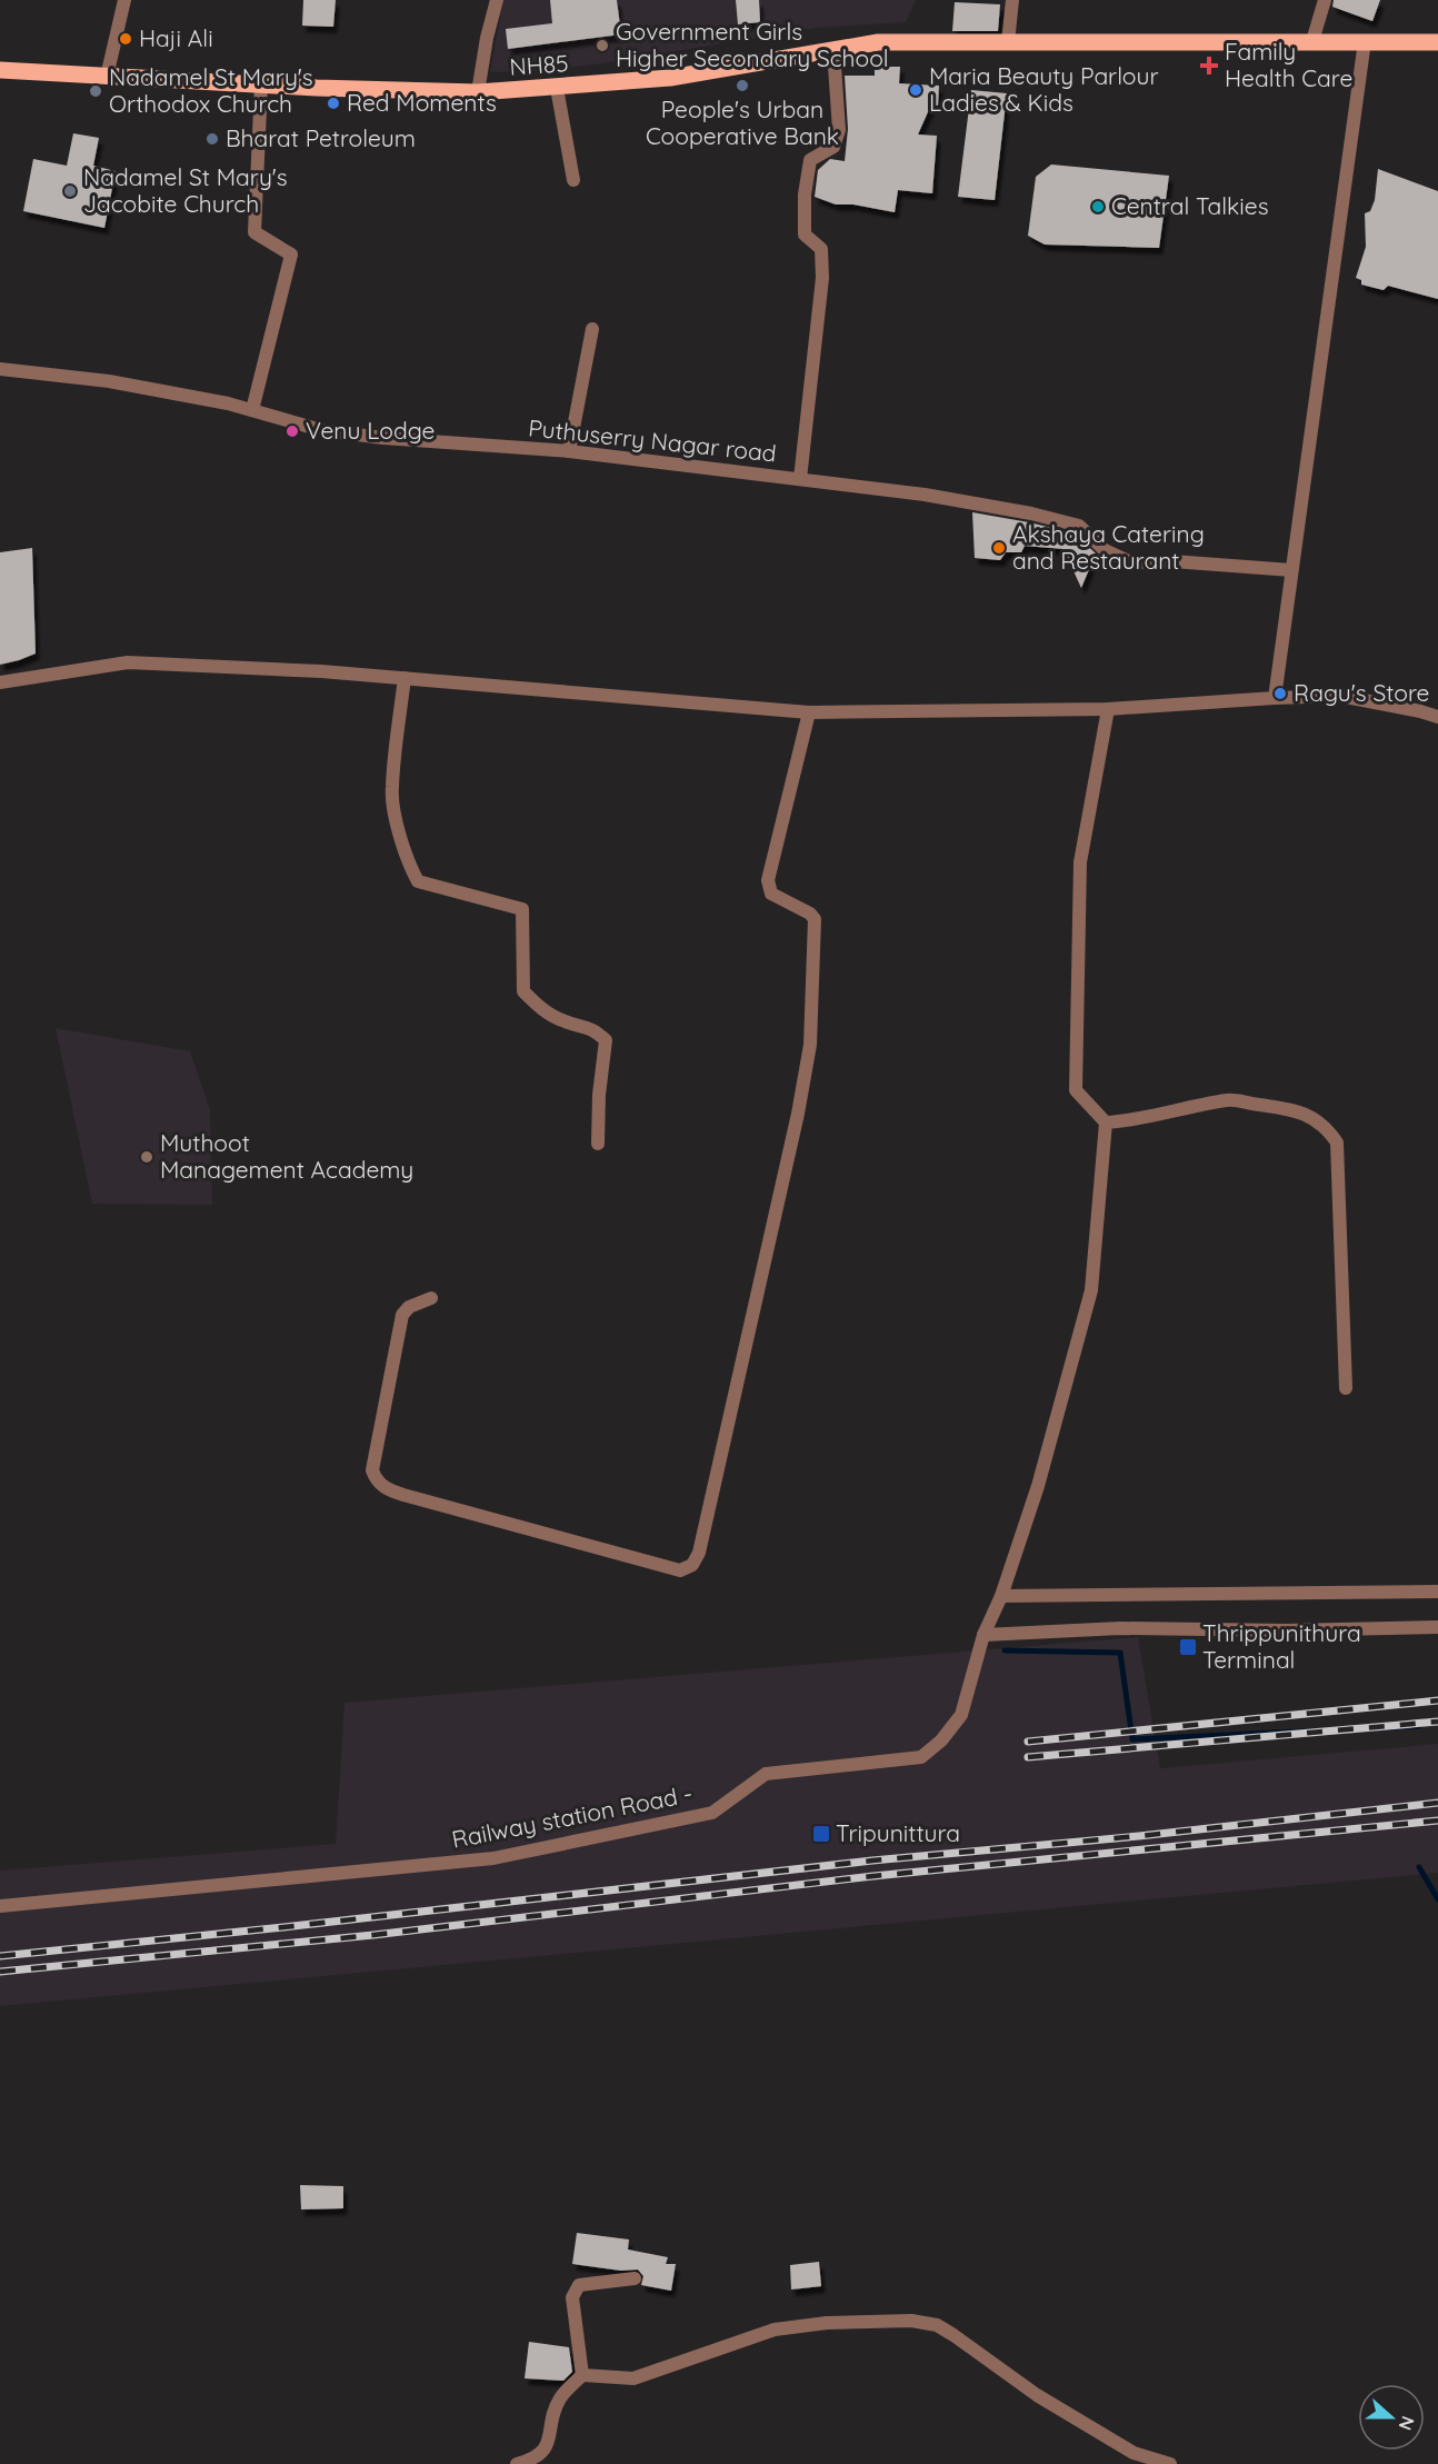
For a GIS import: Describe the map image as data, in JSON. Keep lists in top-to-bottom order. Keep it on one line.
{"streets":{"main road":["NH85"],"street":["Puthuserry Nagar road","Railway station Road -"]},"places":{"other":["Haji Ali","Government Girls Higher Secondary School","People's Urban Cooperative Bank","Maria Beauty Parlour Ladies & Kids","Nadamel St Mary's Orthodox Church","Red Moments","Bharat Petroleum","Nadamel St Mary's Jacobite Church","Central Talkies","Venu Lodge","Akshaya Catering and Restaurant","Ragu's Store","Muthoot Management Academy"],"health":["Family Health Care"],"transit":["Thrippunithura Terminal","Tripunittura"]},"north":"right"}
